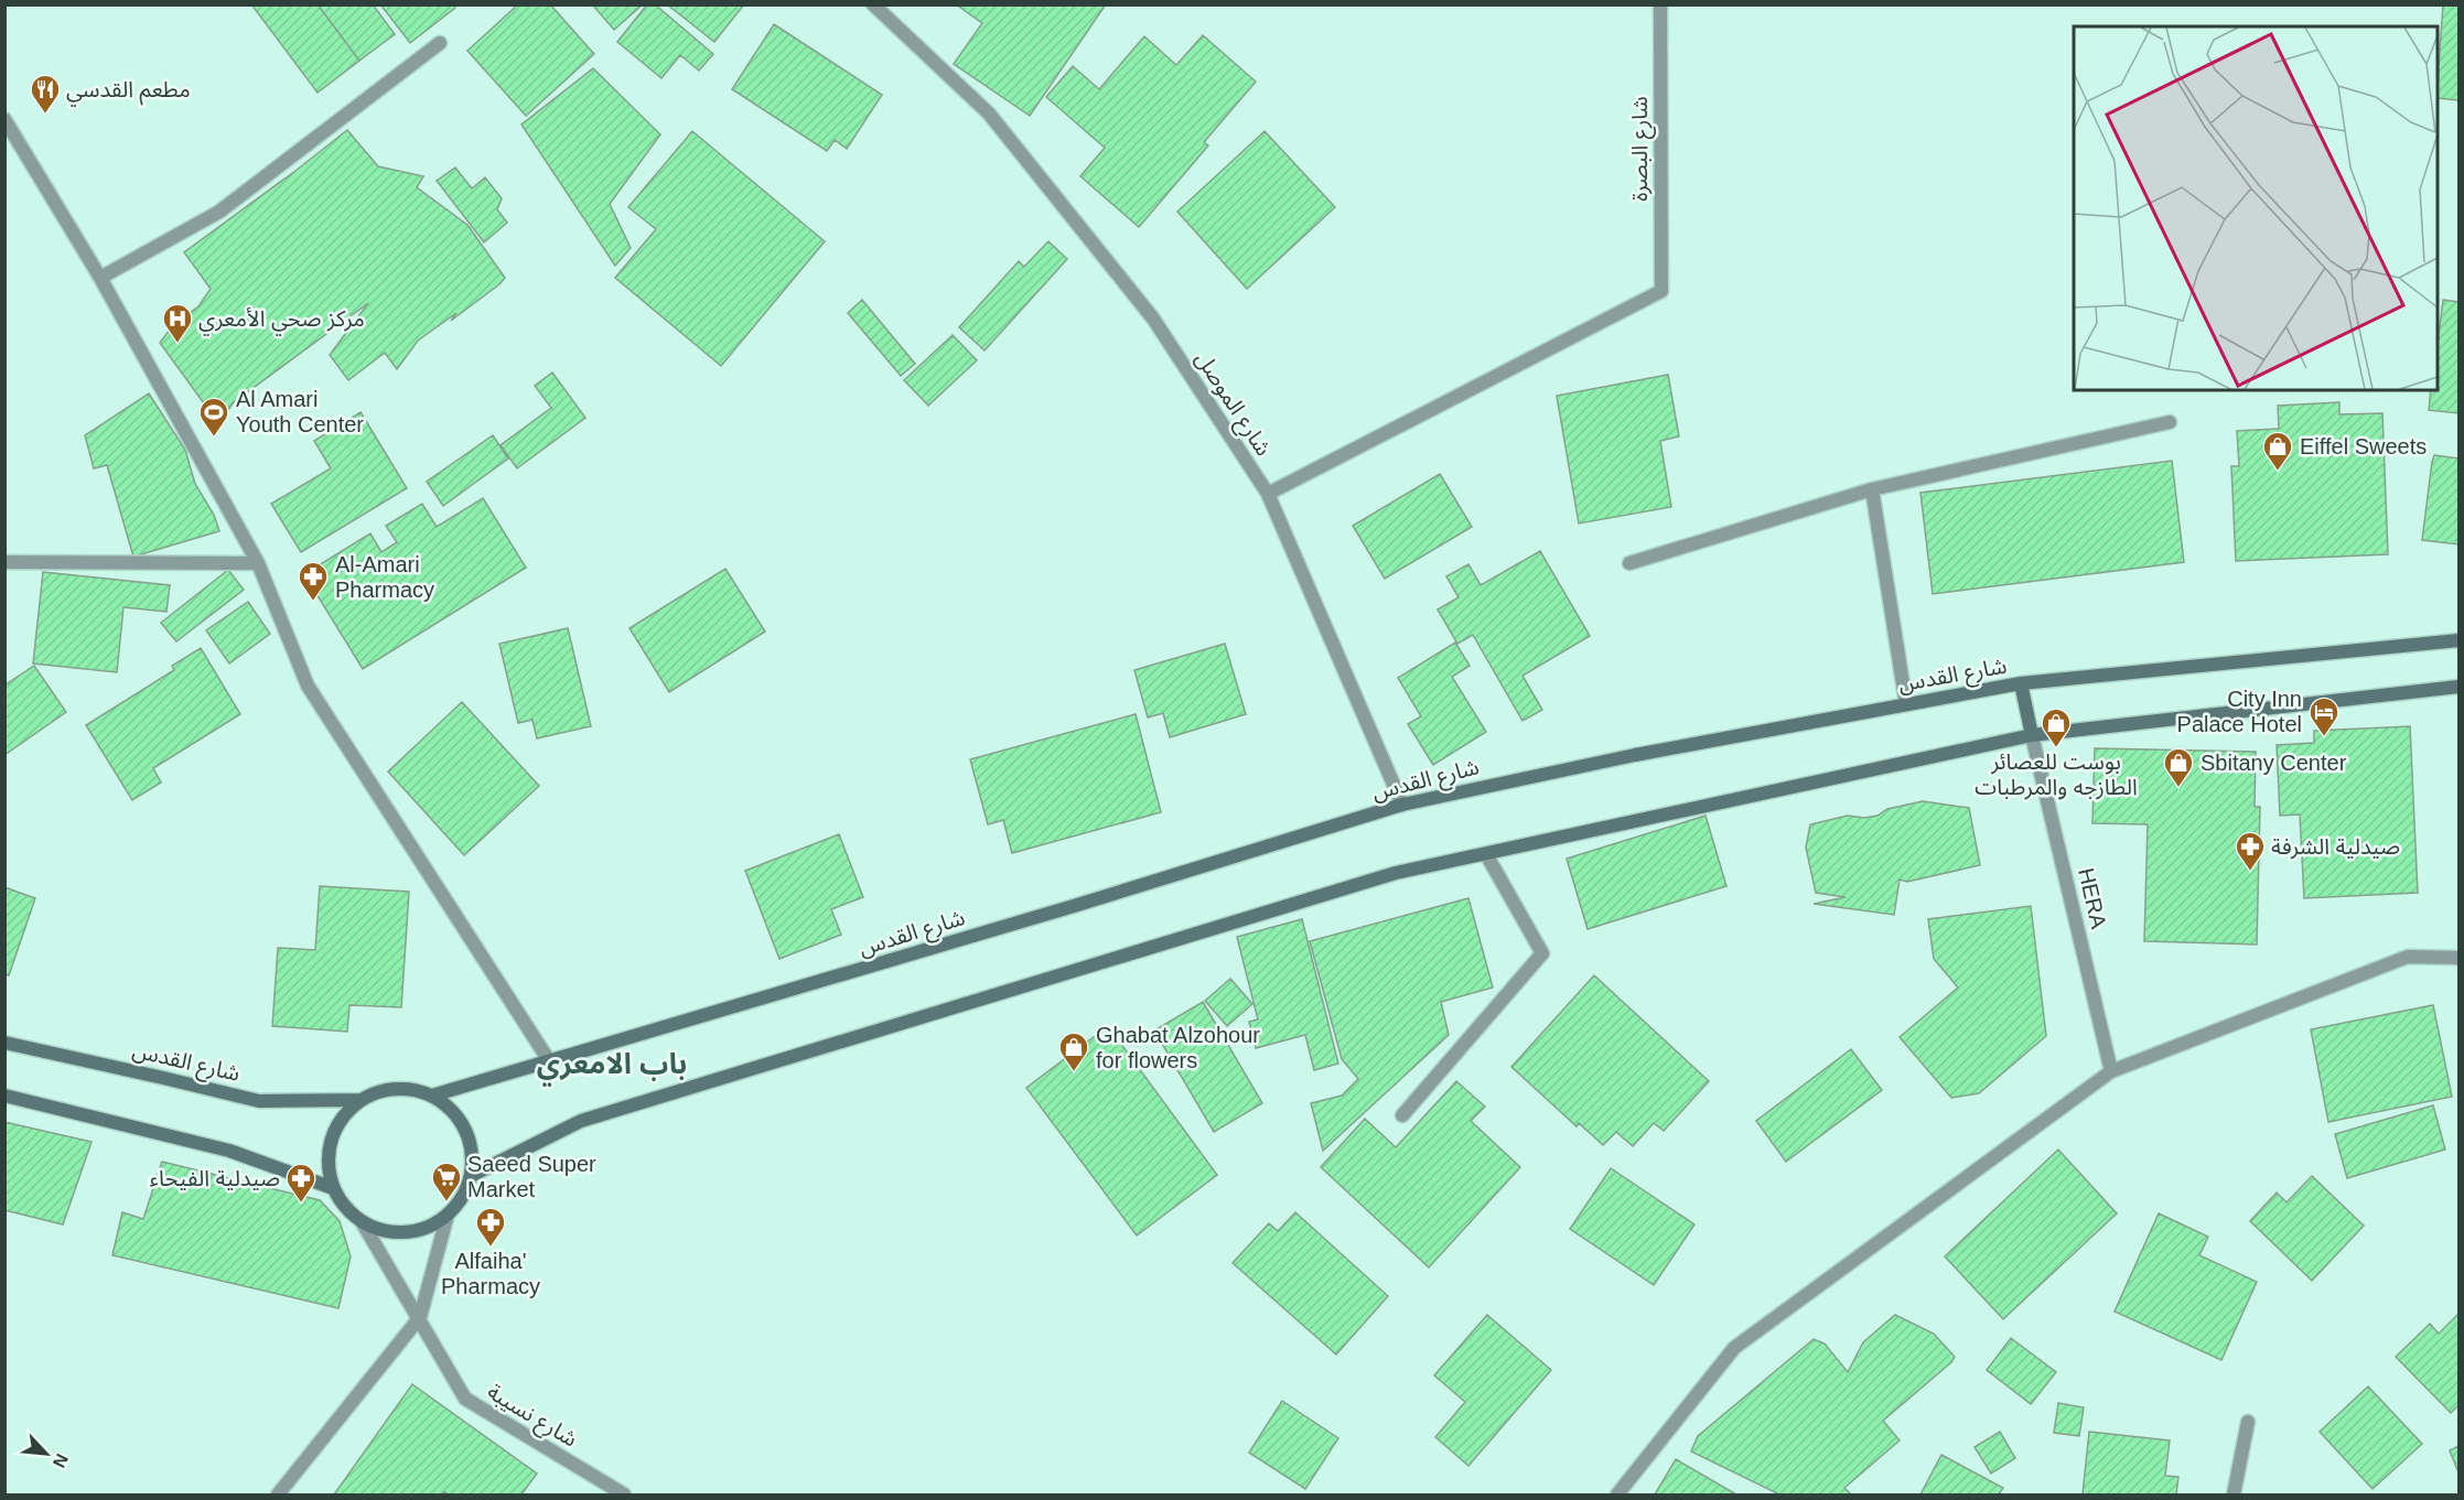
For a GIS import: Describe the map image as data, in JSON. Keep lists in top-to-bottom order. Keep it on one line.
{"streets":{"main road":["شارع القدس"],"street":["شارع البصرة","شارع الموصل","HERA","شارع نسيبة"]},"crossings":[["شارع البصرة","شارع الموصل"],["شارع الموصل","شارع القدس"],["شارع القدس","شارع نسيبة"]],"districts":["باب الامعري"],"places":{"restaurant":["مطعم القدسي"],"hospital":["مركز صحي الأمعري"],"sports":["Al Amari Youth Center"],"shop":["Eiffel Sweets","بوست للعصائر الطازجه والمرطبات","Sbitany Center","Ghabat Alzohour for flowers"],"pharmacy":["Al-Amari Pharmacy","صيدلية الشرفة","صيدلية الفيحاء","Alfaiha' Pharmacy"],"hotel":["City Inn Palace Hotel"],"supermarket":["Saeed Super Market"]},"north":"bottom right"}
